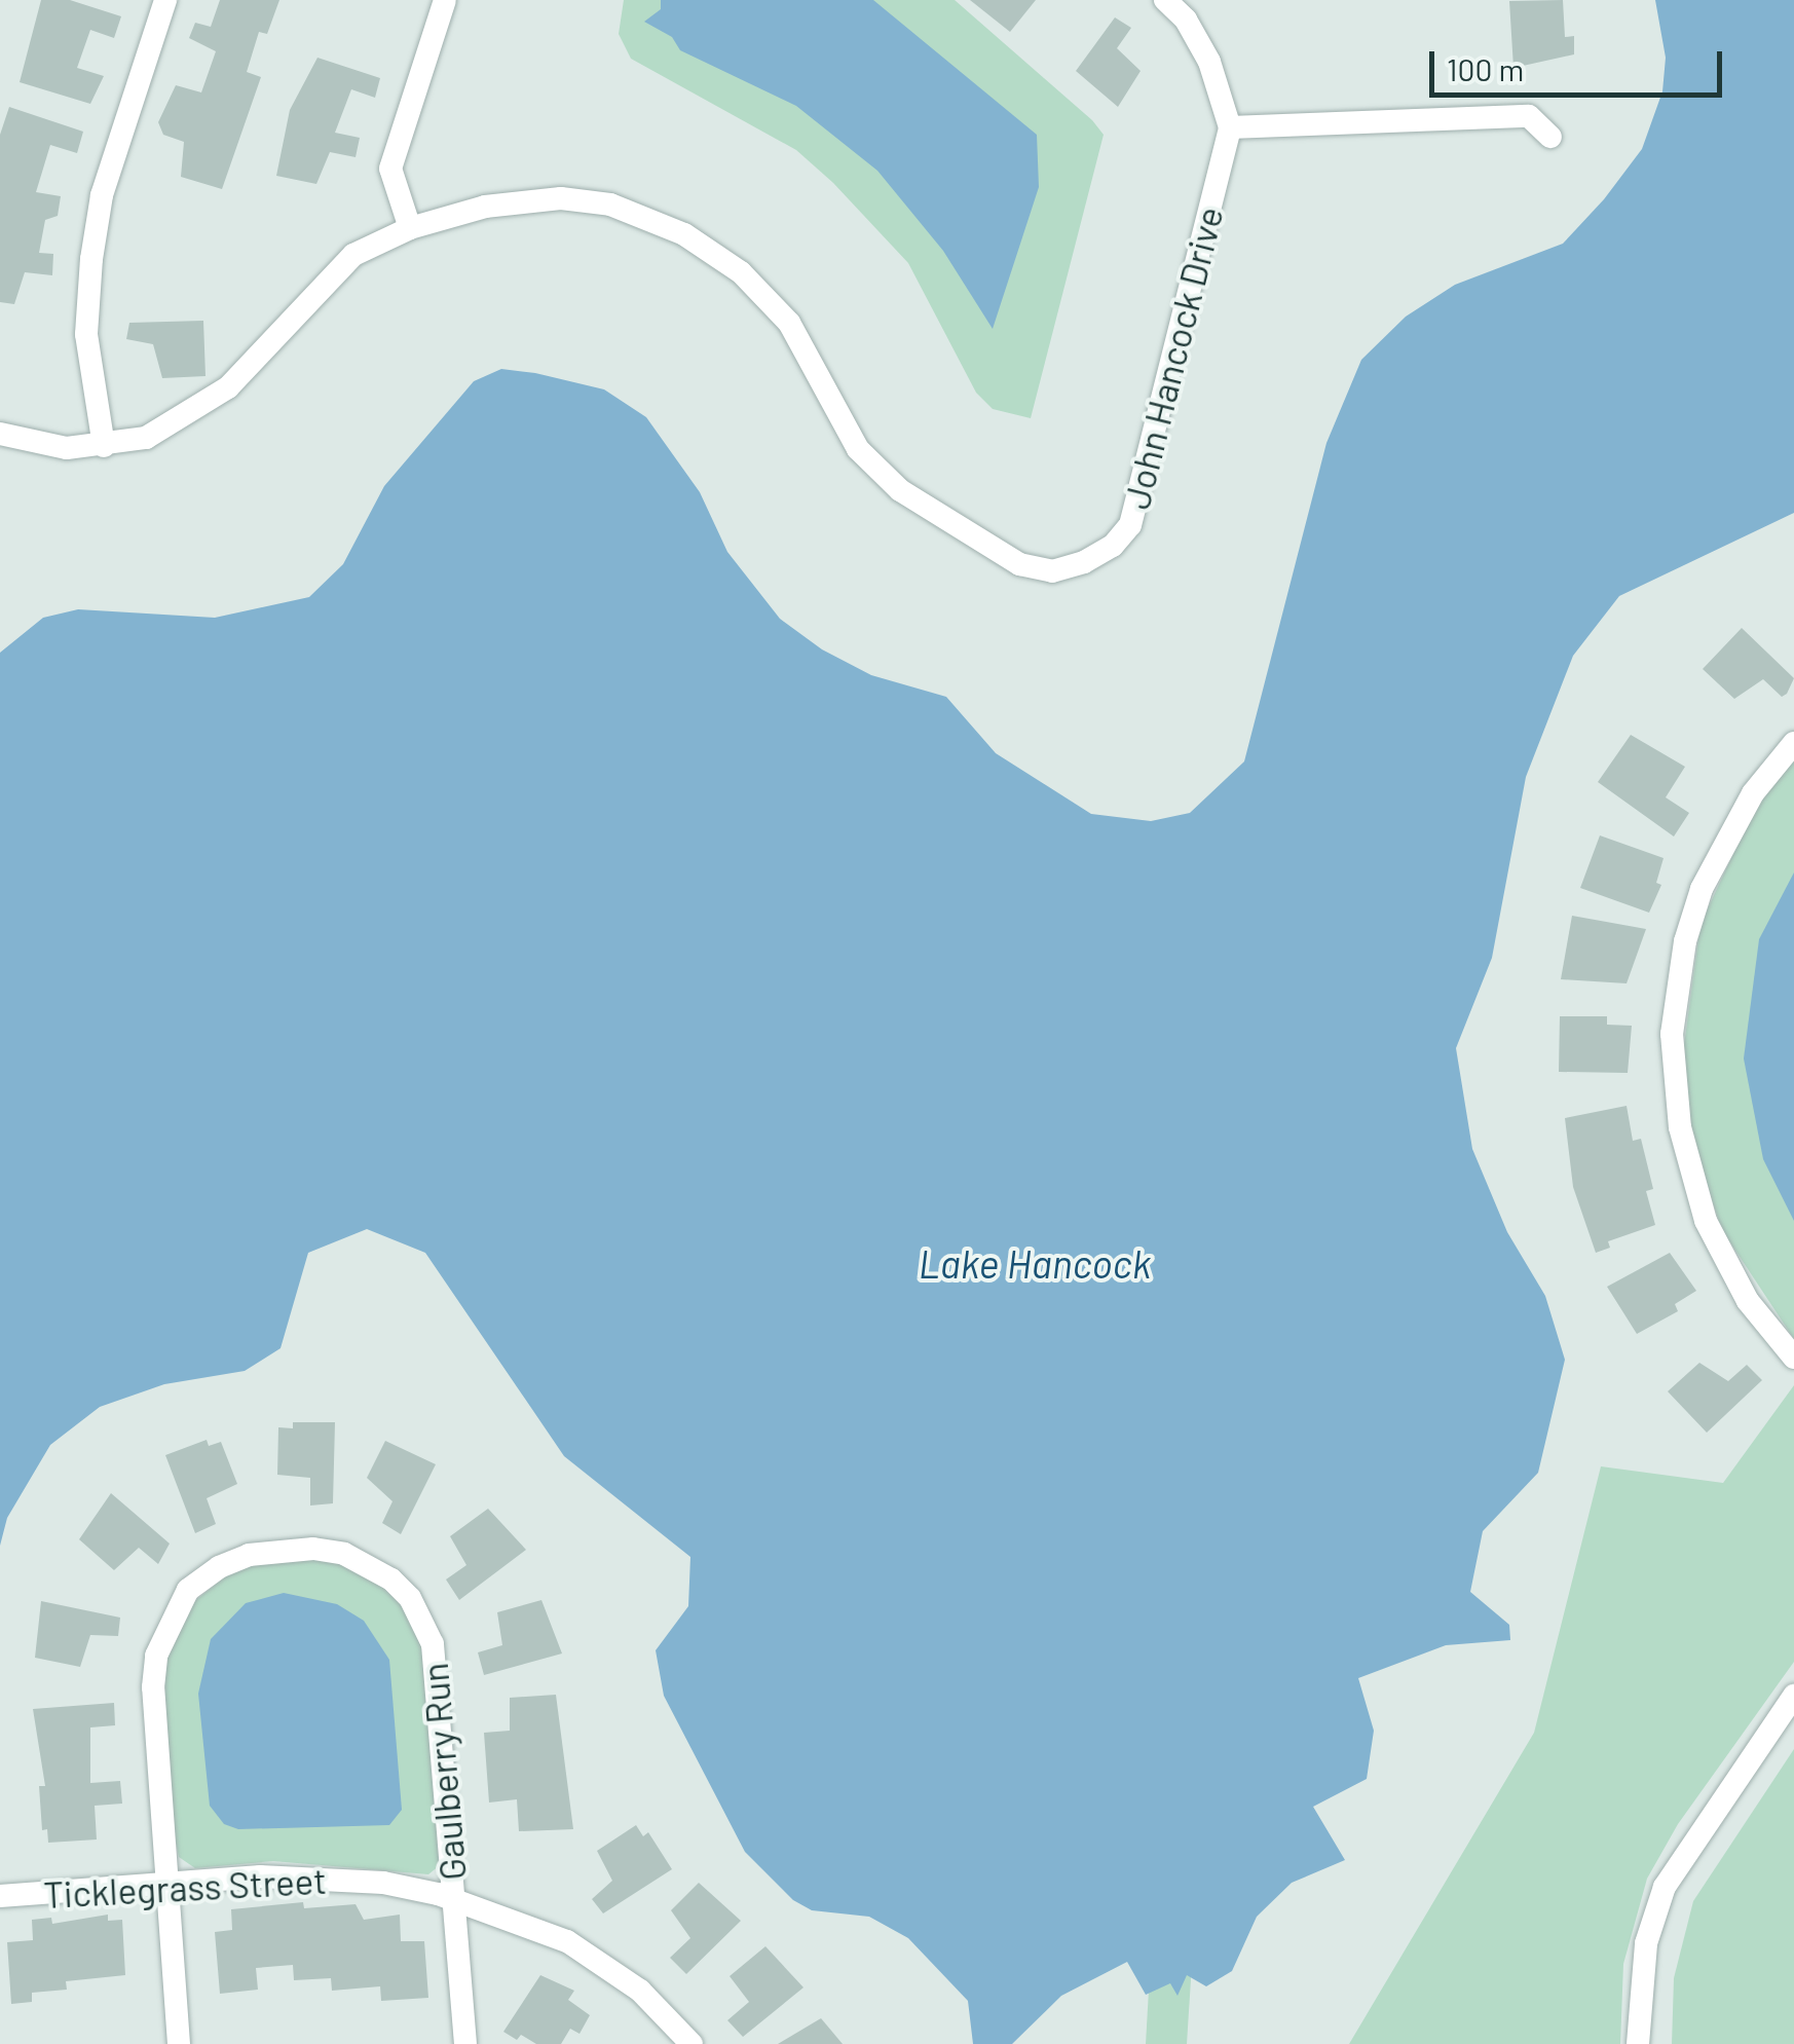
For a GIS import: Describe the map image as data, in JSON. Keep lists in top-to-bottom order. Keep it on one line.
{"streets":{"street":["John Hancock Drive","Gaulberry Run","Ticklegrass Street"]},"crossings":[["Gaulberry Run","Ticklegrass Street"]],"water":["Lake Hancock"],"scale_bar":"100 m"}
